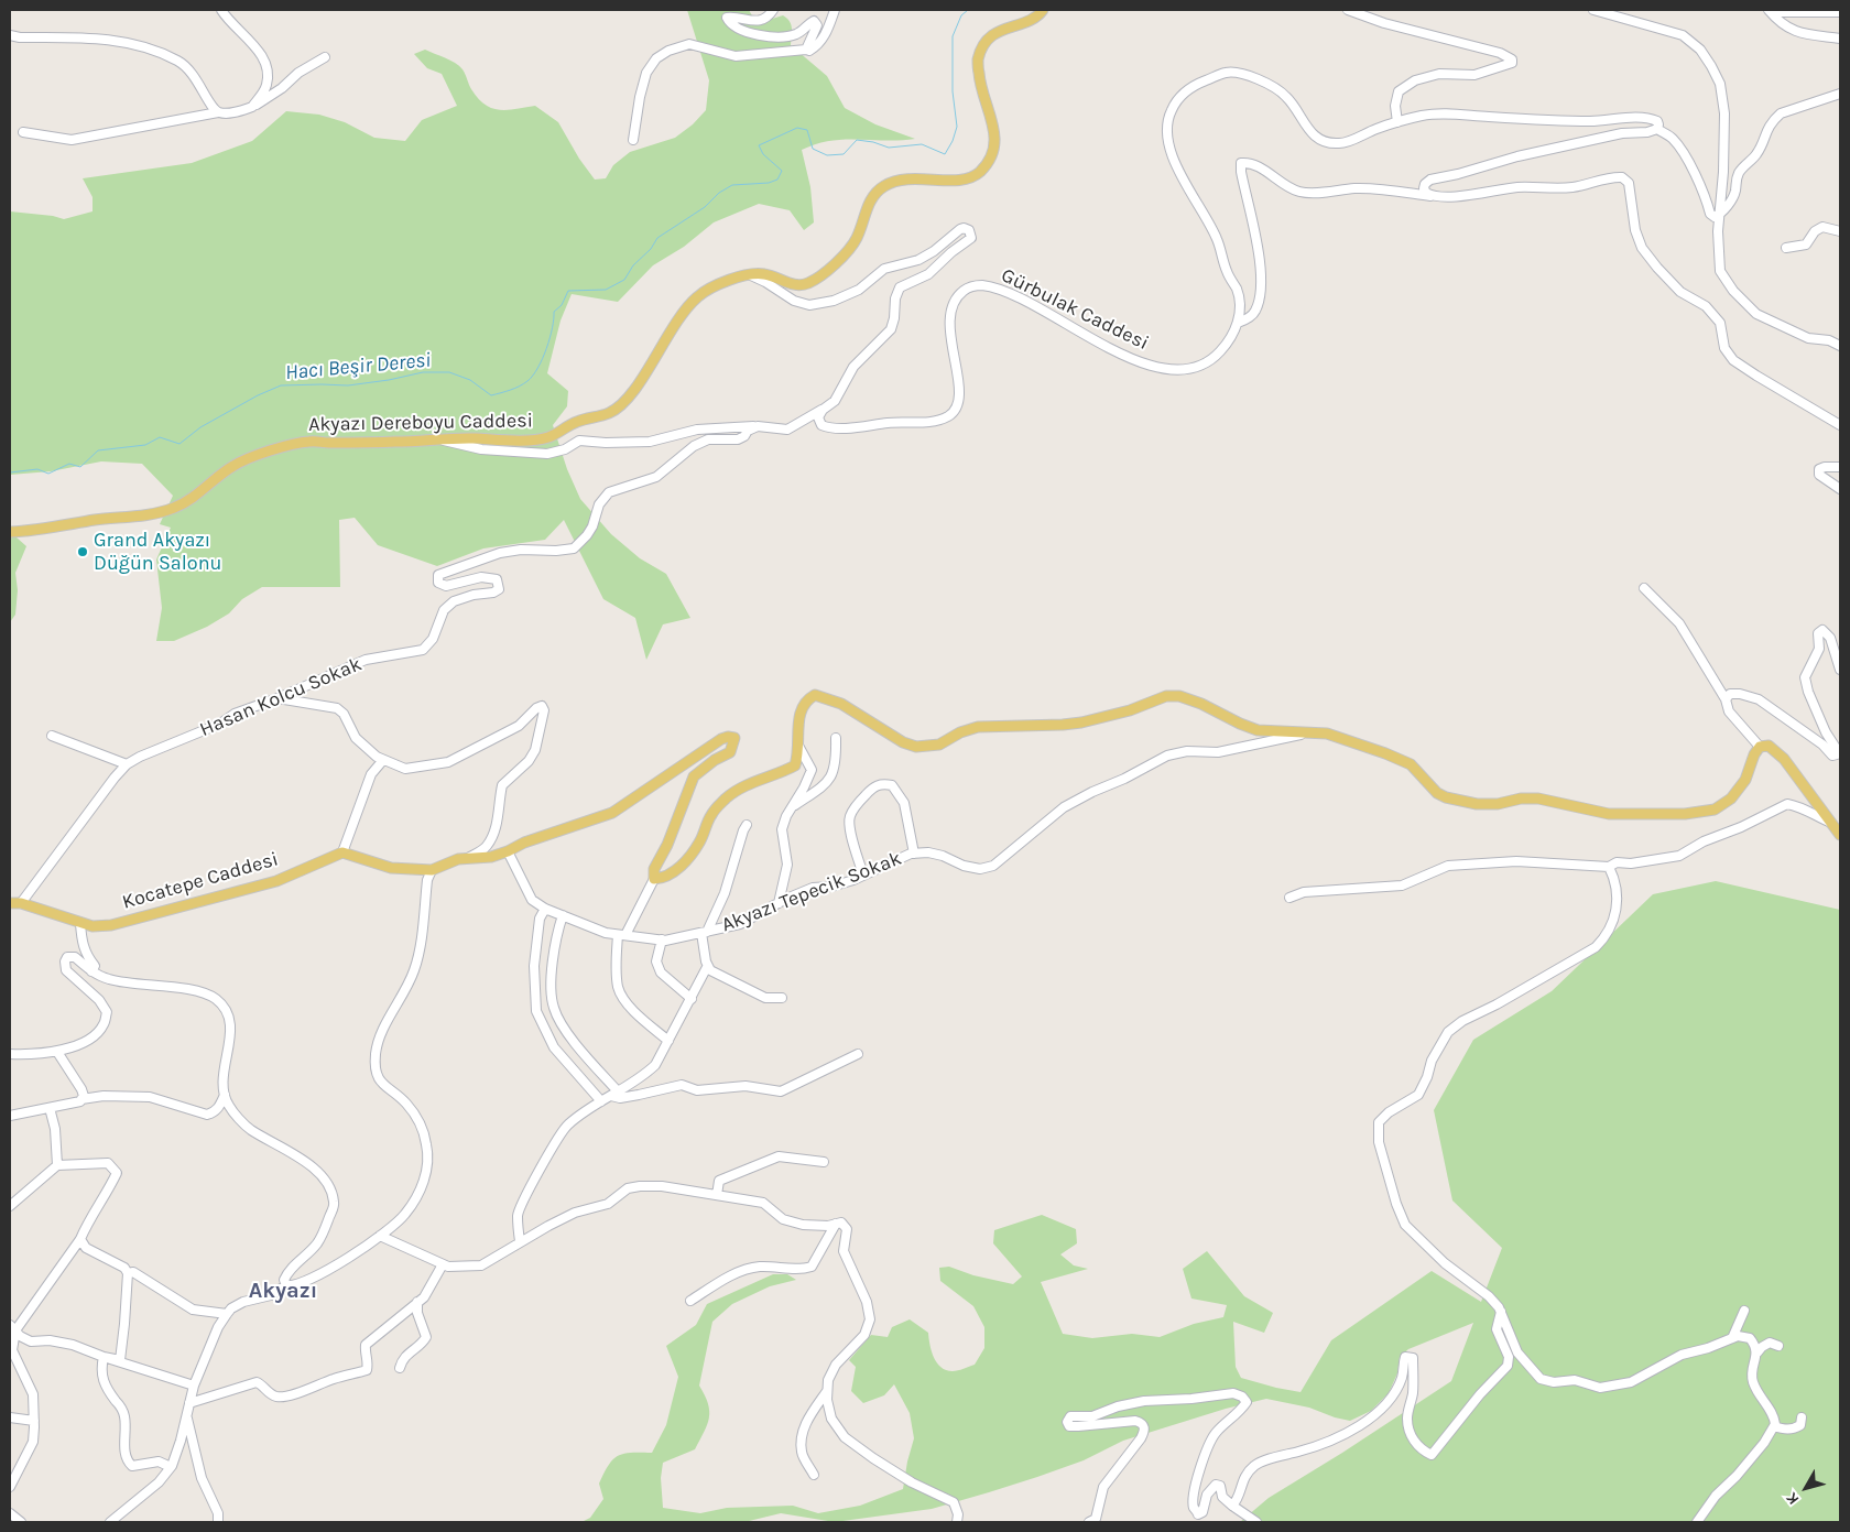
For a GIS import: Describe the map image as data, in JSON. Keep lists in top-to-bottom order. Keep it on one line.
{"streets":{"main road":["Akyazı Dereboyu Caddesi","Kocatepe Caddesi"],"street":["Gürbulak Caddesi","Hasan Kolcu Sokak","Akyazı Tepecik Sokak"]},"crossings":[["Hasan Kolcu Sokak","Kocatepe Caddesi"]],"districts":["Akyazı"],"water":["Hacı Beşir Deresi"],"places":["Grand Akyazı Düğün Salonu"],"north":"bottom left"}
